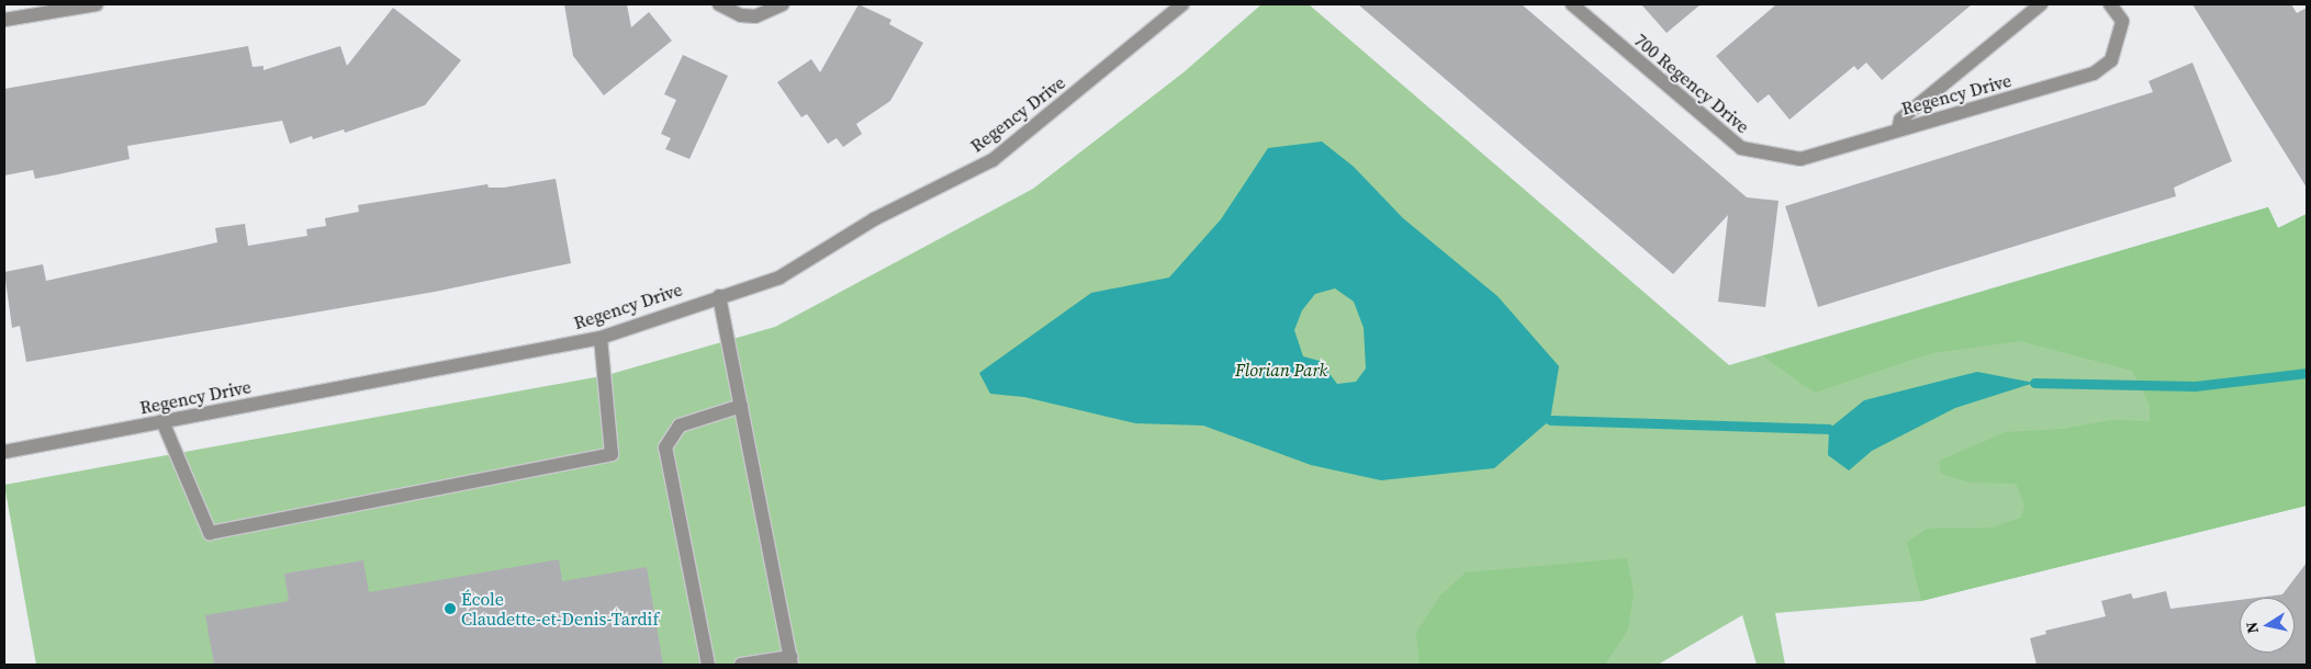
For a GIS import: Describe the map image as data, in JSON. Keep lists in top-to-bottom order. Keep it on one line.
{"streets":{"street":["700 Regency Drive","Regency Drive"]},"crossings":[["700 Regency Drive","Regency Drive"]],"parks":["Florian Park"],"places":["École Claudette-et-Denis-Tardif"],"north":"left"}
